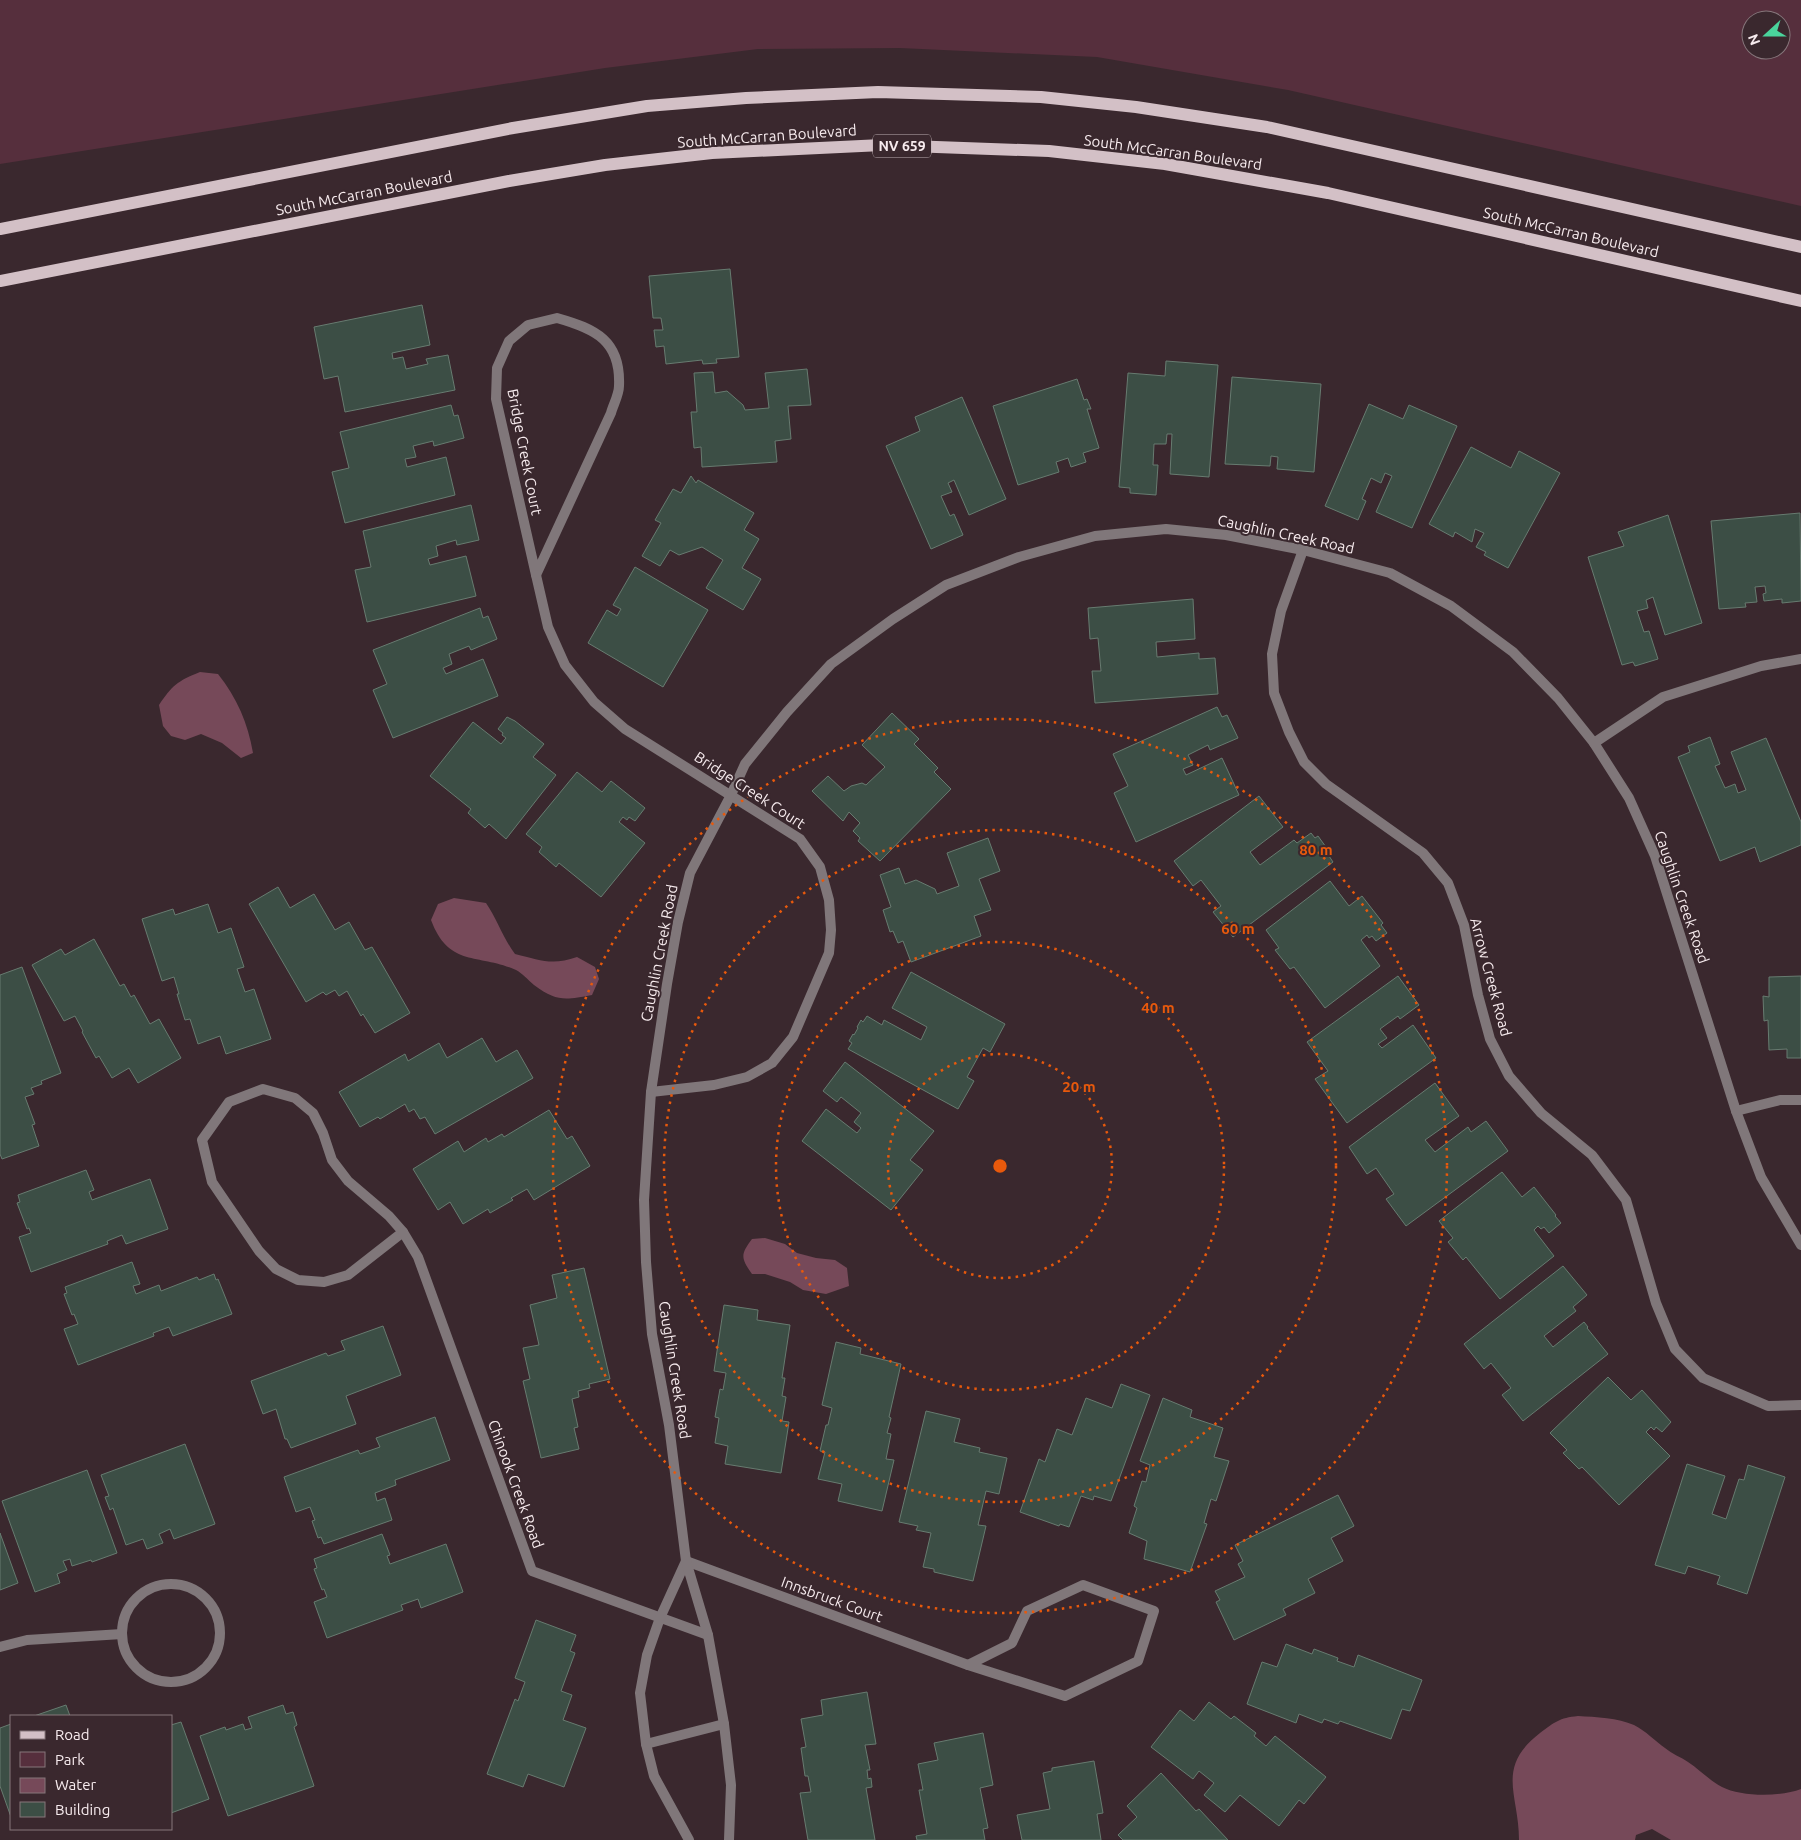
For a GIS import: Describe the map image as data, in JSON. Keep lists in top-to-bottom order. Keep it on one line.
{"streets":{"main road":["South McCarran Boulevard","NV 659"],"street":["Bridge Creek Court","Caughlin Creek Road","Arrow Creek Road","Chinook Creek Road","Innsbruck Court"]},"crossings":[["Bridge Creek Court","Caughlin Creek Road"],["Caughlin Creek Road","Arrow Creek Road"],["Caughlin Creek Road","Chinook Creek Road"],["Caughlin Creek Road","Innsbruck Court"]],"legend":["Road","Park","Water","Building"],"north":"left","rings":["80 m","60 m","40 m","20 m"]}
